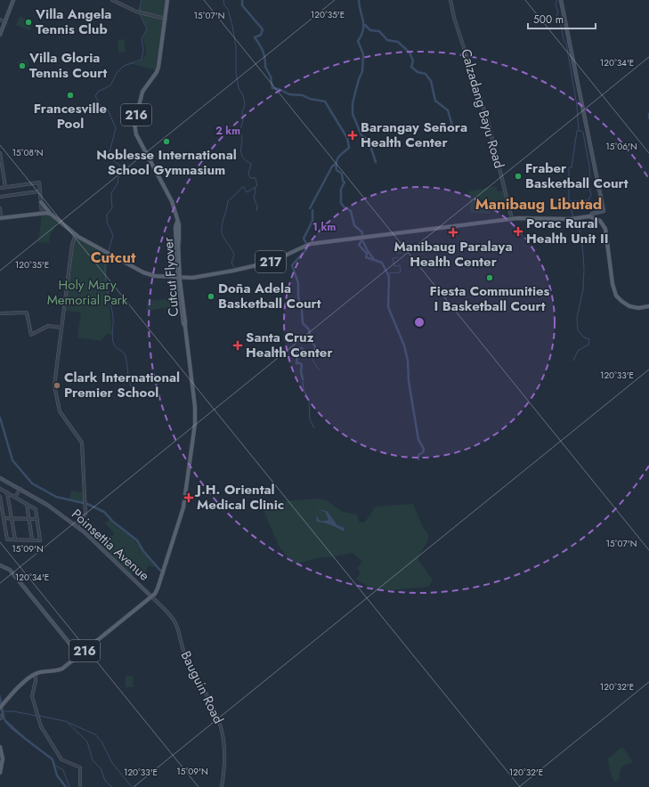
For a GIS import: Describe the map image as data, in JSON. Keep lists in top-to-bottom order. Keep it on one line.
{"streets":{"main road":["216","217","Cutcut Flyover","Poinsettia Avenue"],"street":["Calzadang Bayu Road","Bauguin Road"]},"crossings":[["Calzadang Bayu Road","217"],["216","217"],["216","Cutcut Flyover"],["216","Poinsettia Avenue"],["216","Bauguin Road"],["Poinsettia Avenue","Bauguin Road"]],"districts":["Manibaug Libutad","Cutcut"],"parks":["Holy Mary Memorial Park"],"places":{"other":["Villa Angela Tennis Club","Villa Gloria Tennis Court","Francesville Pool","Noblesse International School Gymnasium","Fraber Basketball Court","Fiesta Communities I Basketball Court","Doña Adela Basketball Court","Clark International Premier School"],"health":["Barangay Señora Health Center","Porac Rural Health Unit II","Manibaug Paralaya Health Center","Santa Cruz Health Center","J.H. Oriental Medical Clinic"]},"scale_bar":"500 m","coordinates":["120°35'E","15°07'N","120°34'E","15°06'N","15°08'N","120°33'E","15°09'N","120°32'E"],"rings":["2 km","1 km"]}
